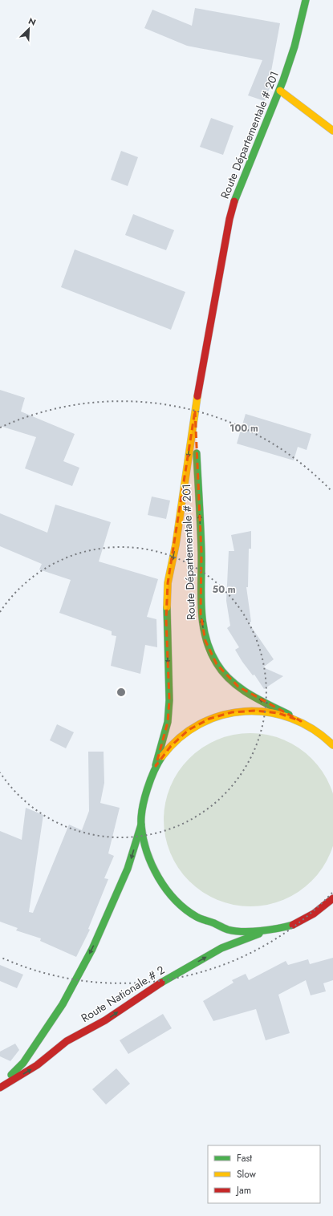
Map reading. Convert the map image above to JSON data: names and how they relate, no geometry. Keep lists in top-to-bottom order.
{
  "streets": {
    "main road": ["Route Départementale # 201", "Route Nationale # 2"]
  },
  "crossings": [
    ["Route Départementale # 201", "Route Nationale # 2"]
  ],
  "legend": ["Fast", "Slow", "Jam"],
  "north": "top right",
  "rings": ["100 m", "50 m"]
}
